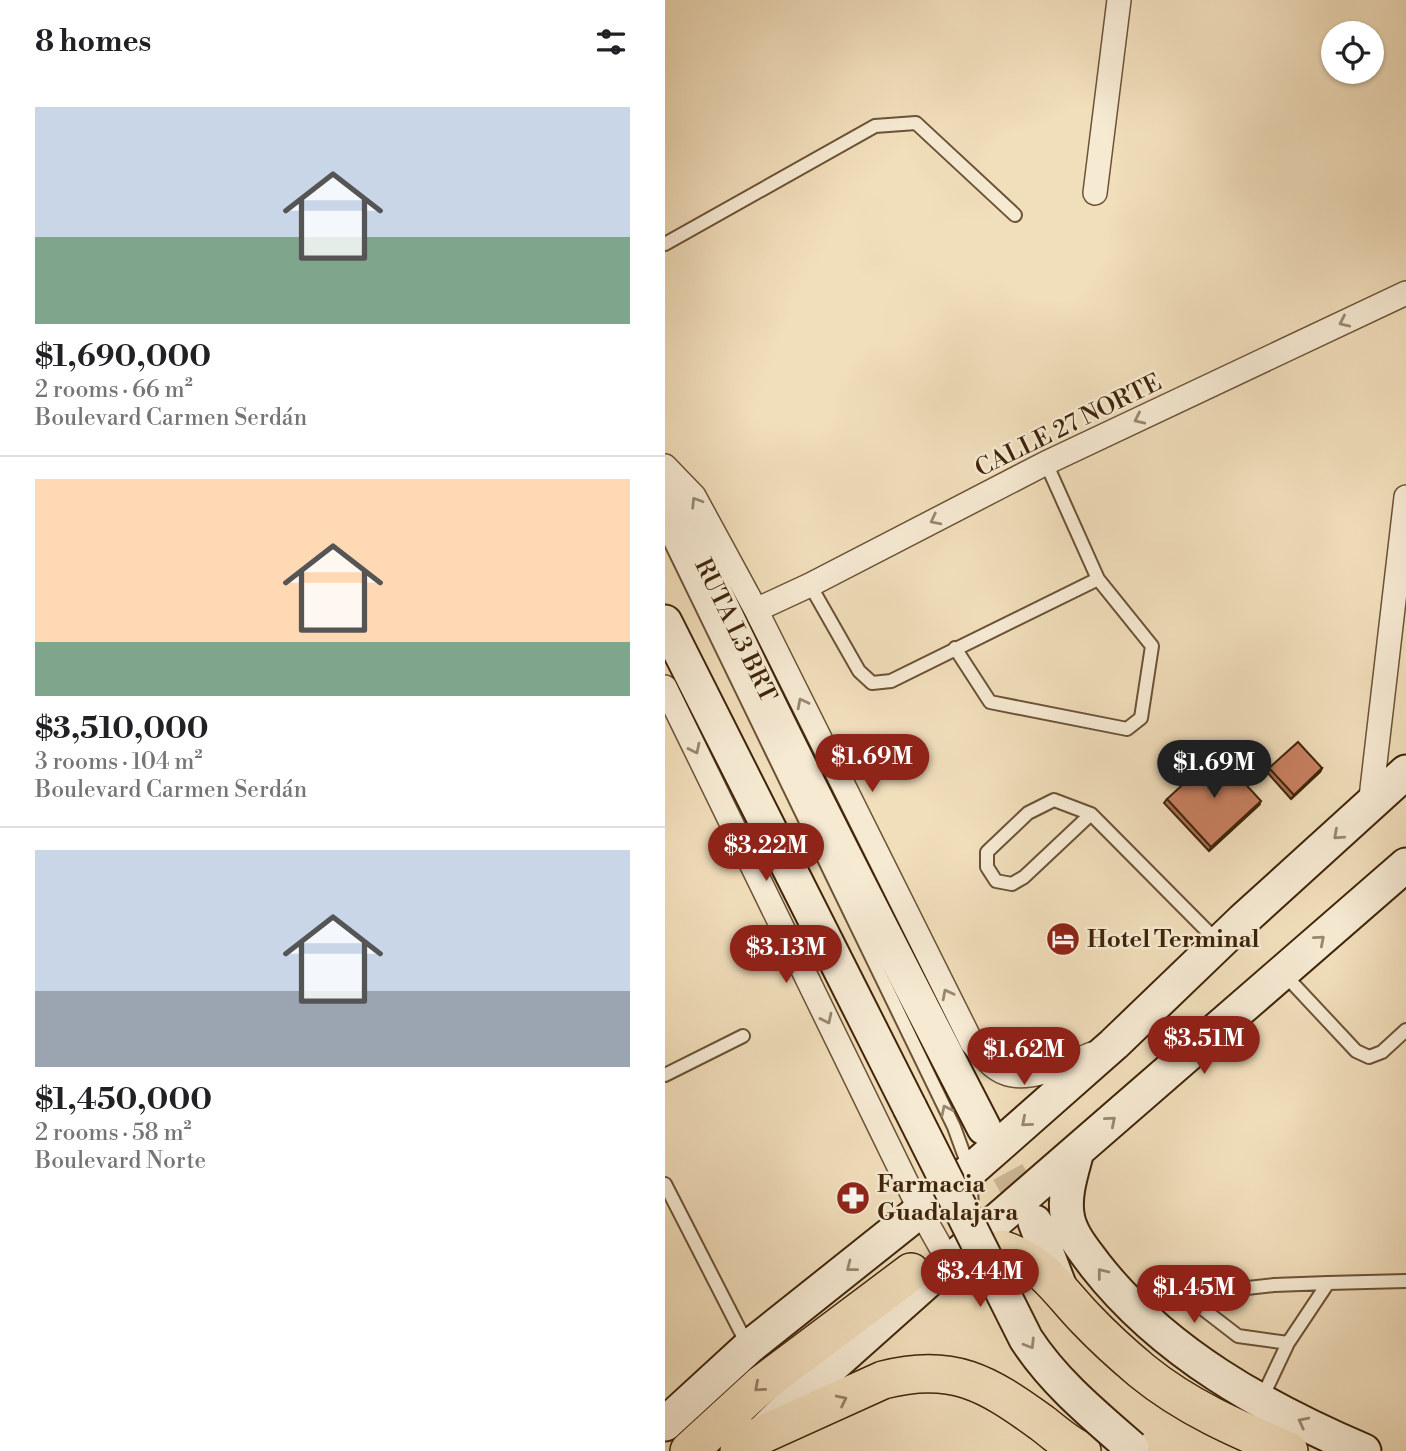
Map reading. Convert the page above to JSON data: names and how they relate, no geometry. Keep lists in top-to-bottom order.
{
  "streets": {
    "street": ["CALLE 27 NORTE"],
    "lane": ["RUTA L3 BRT"]
  },
  "one_way": ["CALLE 27 NORTE", "RUTA L3 BRT"],
  "places": {
    "hotel": ["Hotel Terminal"],
    "pharmacy": ["Farmacia Guadalajara"]
  },
  "page": {
    "heading": "8 homes",
    "list": [
      {
        "name": "$1,690,000",
        "note": "2 rooms · 66 m² · Boulevard Carmen Serdán"
      },
      {
        "name": "$3,510,000",
        "note": "3 rooms · 104 m² · Boulevard Carmen Serdán"
      },
      {
        "name": "$1,450,000",
        "note": "2 rooms · 58 m² · Boulevard Norte"
      }
    ],
    "price": [
      "$1.69M",
      "$1.69M",
      "$3.22M",
      "$3.13M",
      "$3.51M",
      "$1.62M",
      "$3.44M",
      "$1.45M"
    ]
  }
}
